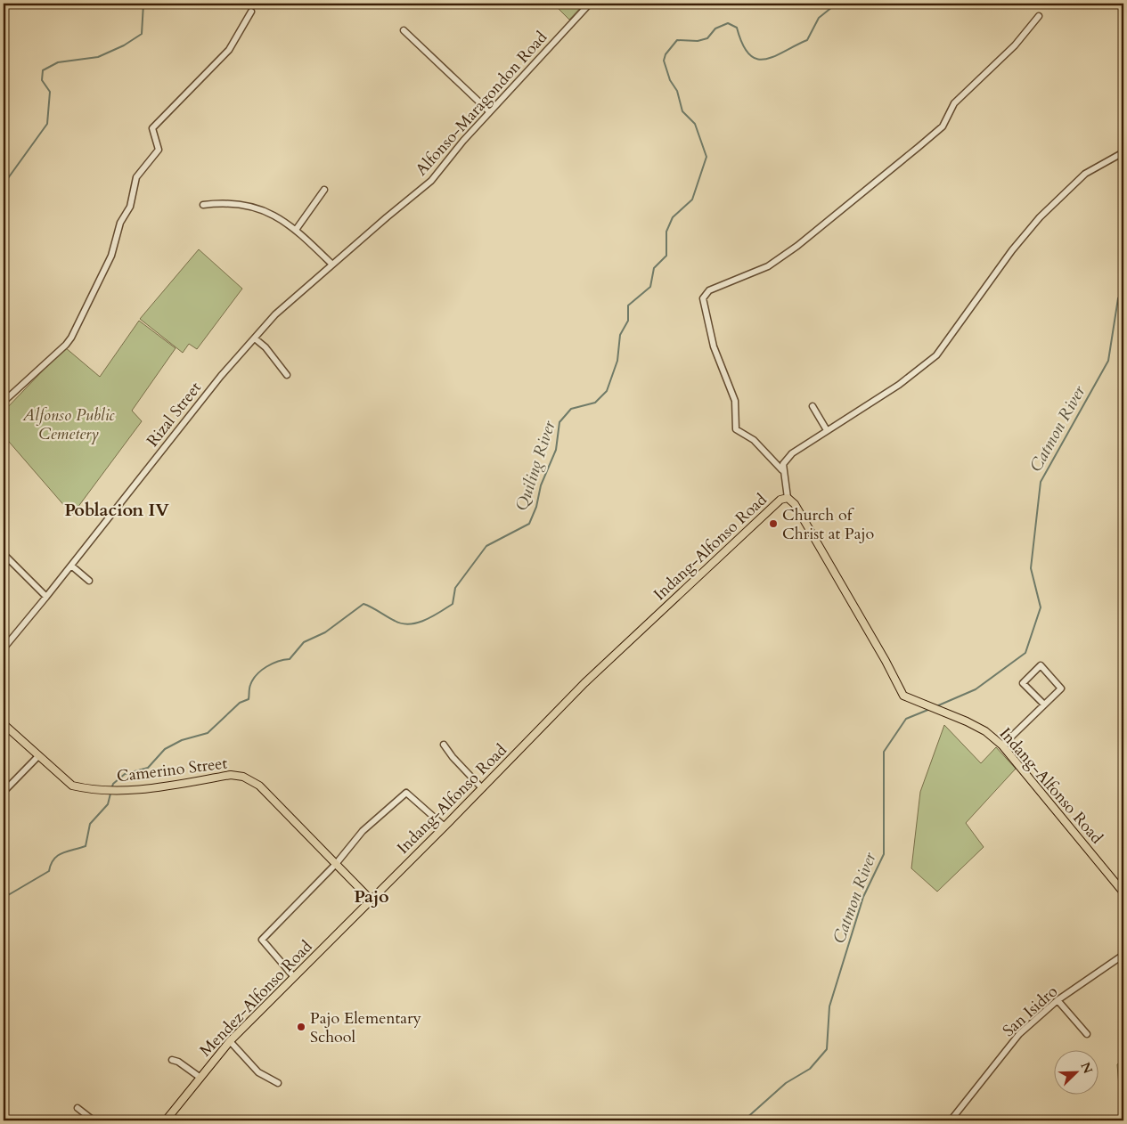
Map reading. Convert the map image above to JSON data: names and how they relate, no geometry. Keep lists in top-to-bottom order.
{
  "streets": {
    "main road": ["Indang-Alfonso Road", "Camerino Street", "Mendez-Alfonso Road"],
    "street": ["Alfonso-Maragondon Road", "Rizal Street", "San Isidro"]
  },
  "crossings": [
    ["Alfonso-Maragondon Road", "Rizal Street"],
    ["Indang-Alfonso Road", "Camerino Street"],
    ["Indang-Alfonso Road", "Mendez-Alfonso Road"],
    ["Camerino Street", "Mendez-Alfonso Road"]
  ],
  "districts": ["Poblacion IV", "Pajo"],
  "water": ["Catmon River", "Quiling River"],
  "parks": ["Alfonso Public Cemetery"],
  "places": ["Church of Christ at Pajo", "Pajo Elementary School"],
  "north": "top right"
}
